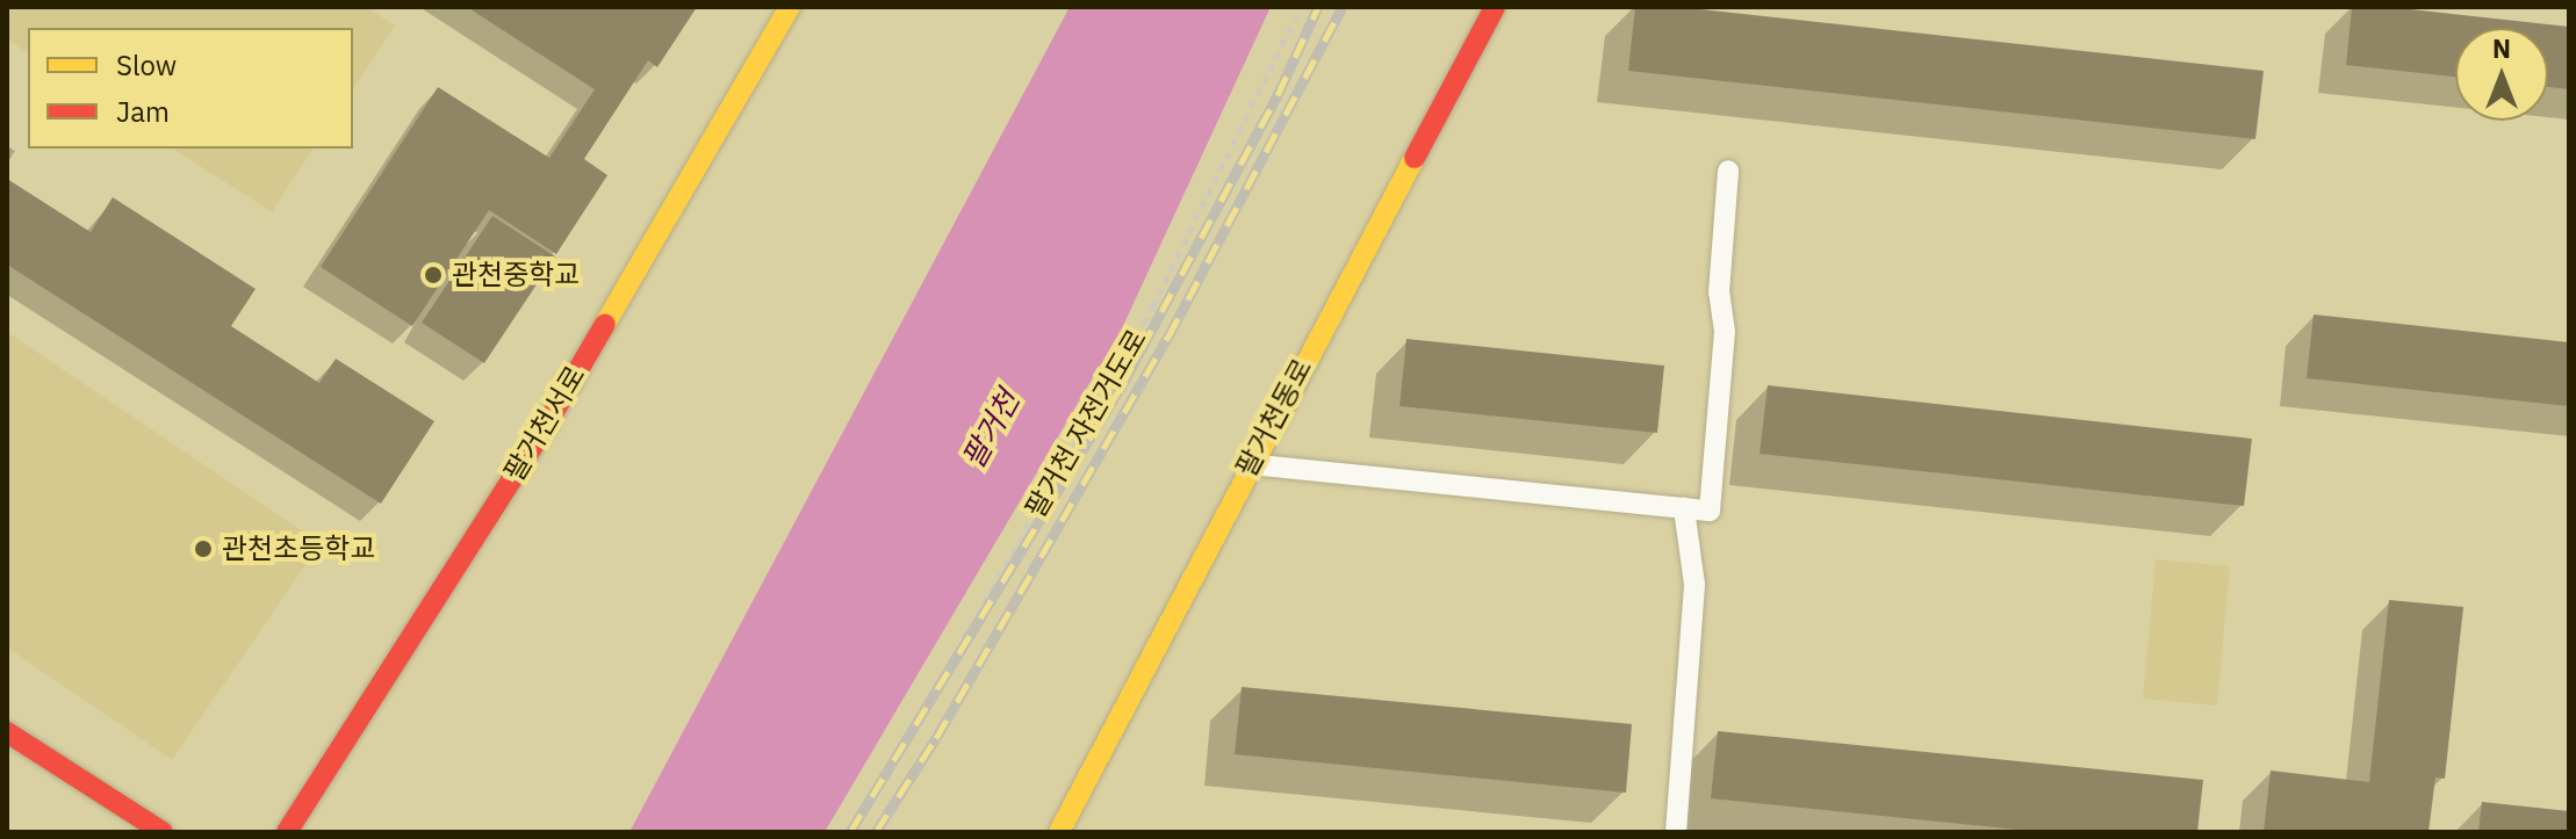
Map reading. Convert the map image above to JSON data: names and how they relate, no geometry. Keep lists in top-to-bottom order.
{
  "streets": {
    "main road": ["팔거천동로", "팔거천서로"],
    "path": ["팔거천 자전거도로"]
  },
  "water": ["팔거천"],
  "places": ["관천중학교", "관천초등학교"],
  "legend": ["Slow", "Jam"],
  "north": "top"
}
